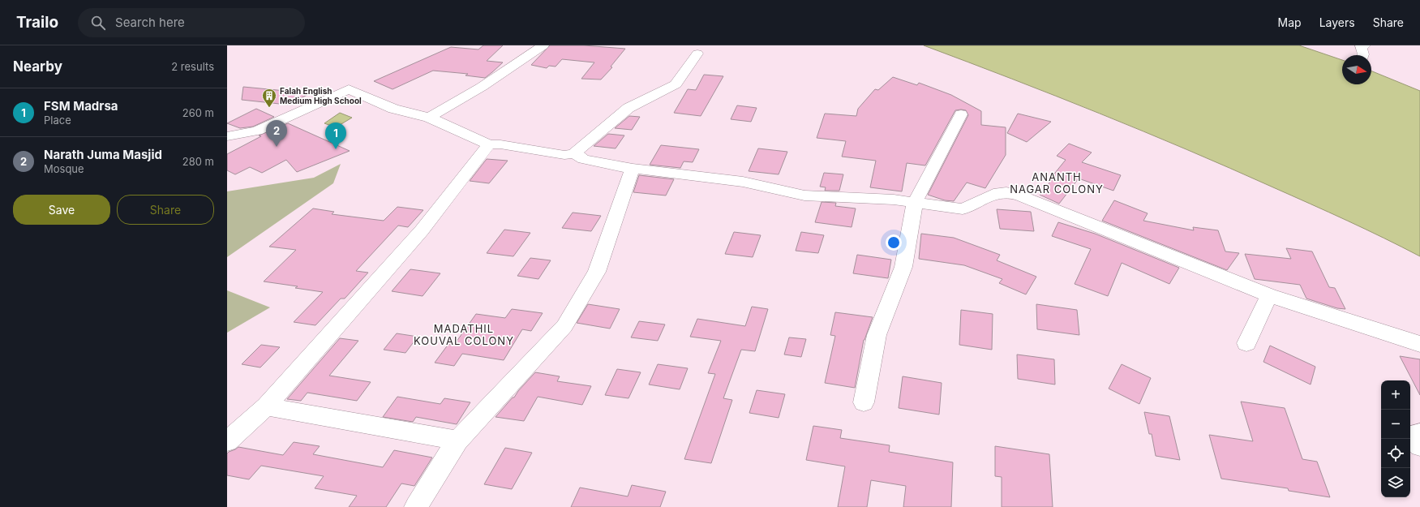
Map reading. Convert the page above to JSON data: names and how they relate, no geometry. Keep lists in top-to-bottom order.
{
  "districts": ["ANANTH NAGAR COLONY", "MADATHIL KOUVAL COLONY"],
  "places": {
    "building": ["Falah English Medium High School"]
  },
  "north": "right",
  "page": {
    "header": "Trailo",
    "search": "Search here",
    "nav": ["Map", "Layers", "Share"],
    "heading": ["Nearby", "2 results"],
    "list": [
      {
        "mark": "1",
        "name": "FSM Madrsa",
        "note": "Place",
        "value": "260 m"
      },
      {
        "mark": "2",
        "name": "Narath Juma Masjid",
        "note": "Mosque",
        "value": "280 m"
      }
    ],
    "pins": ["2", "1"],
    "buttons": ["Save", "Share"],
    "map_buttons": ["+", "−"]
  }
}
